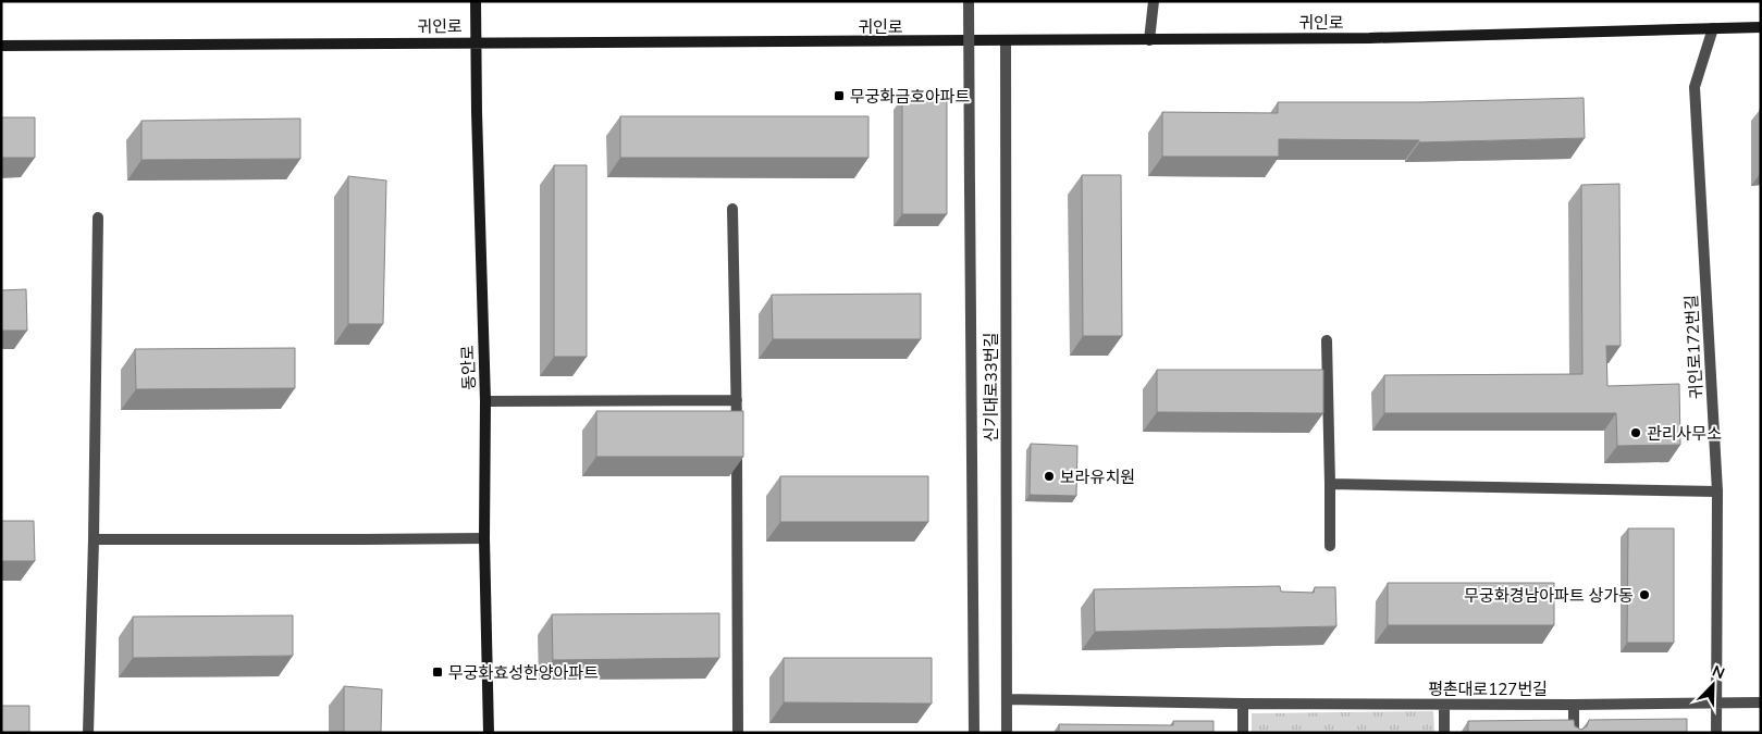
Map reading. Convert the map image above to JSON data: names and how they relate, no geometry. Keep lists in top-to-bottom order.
{
  "streets": {
    "street": [
      "귀인로",
      "귀인로172번길",
      "동안로",
      "신기대로33번길",
      "평촌대로127번길"
    ]
  },
  "crossings": [
    ["귀인로", "귀인로172번길"],
    ["귀인로", "동안로"],
    ["귀인로", "신기대로33번길"],
    ["귀인로172번길", "평촌대로127번길"],
    ["신기대로33번길", "평촌대로127번길"]
  ],
  "places": {
    "transit": ["무궁화금호아파트", "무궁화효성한양아파트"],
    "other": ["관리사무소", "보라유치원", "무궁화경남아파트 상가동"]
  },
  "north": "top right"
}
